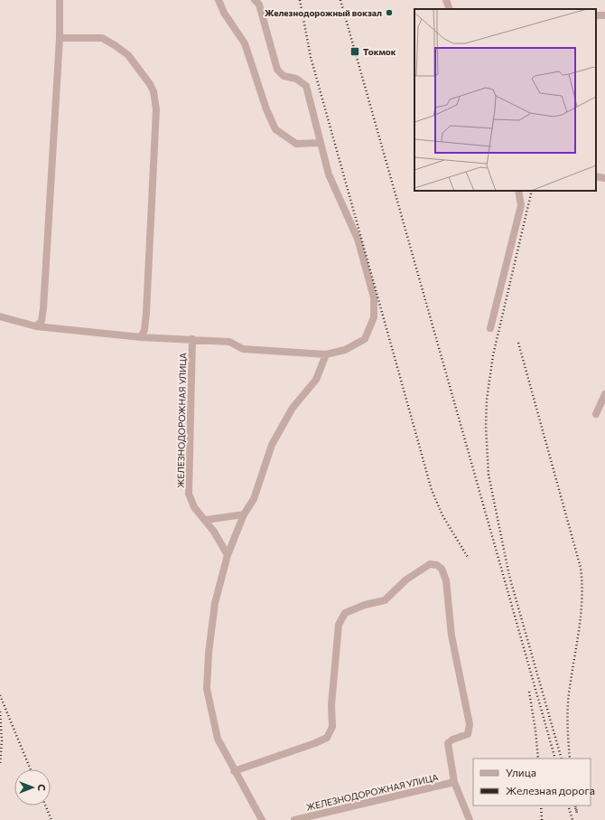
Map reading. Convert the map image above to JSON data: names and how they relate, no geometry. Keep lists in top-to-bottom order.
{
  "streets": {
    "street": ["ЖЕЛЕЗНОДОРОЖНАЯ УЛИЦА"]
  },
  "places": {
    "other": ["Железнодорожный вокзал"],
    "transit": ["Токмок"]
  },
  "legend": ["Улица", "Железная дорога"],
  "north": "right"
}
